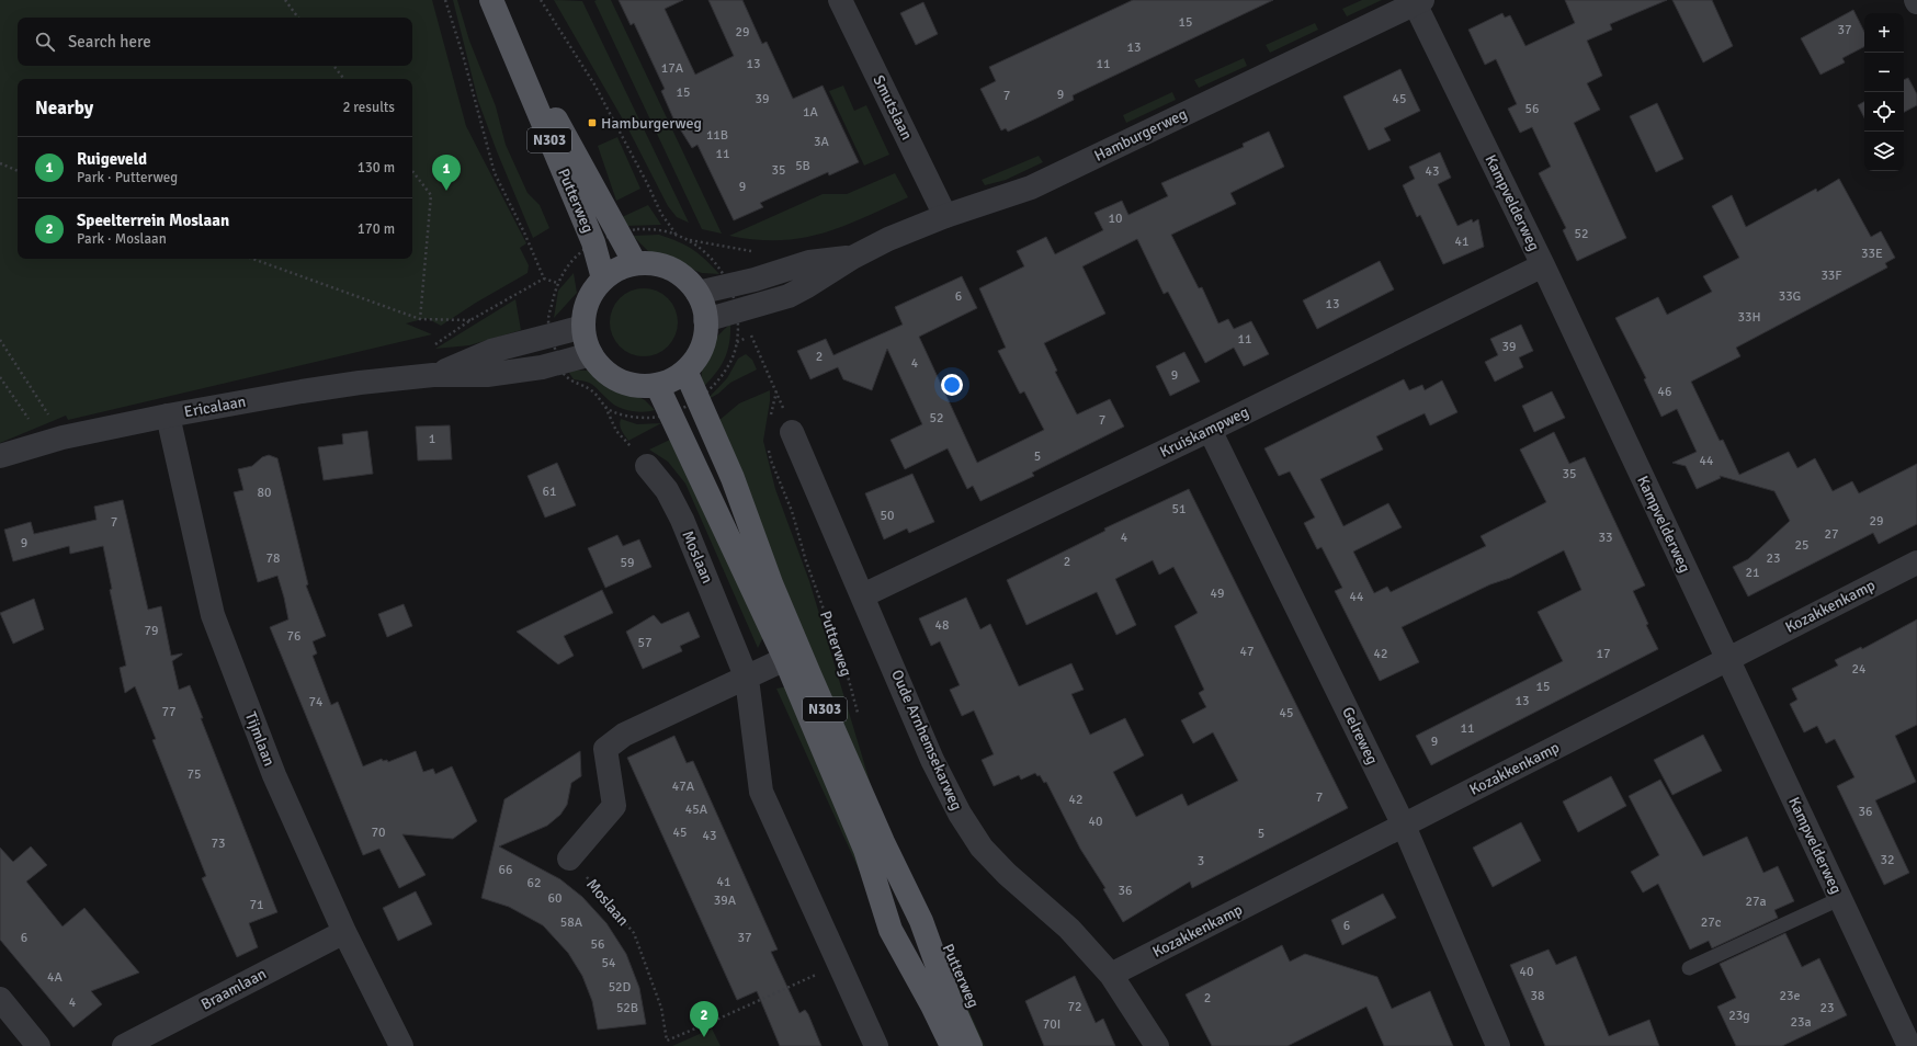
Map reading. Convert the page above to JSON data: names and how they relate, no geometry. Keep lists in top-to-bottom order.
{
  "streets": {
    "main road": ["N303", "Putterweg"],
    "street": [
      "Smutslaan",
      "Hamburgerweg",
      "Kampvelderweg",
      "Ericalaan",
      "Kruiskampweg",
      "Moslaan",
      "Kozakkenkamp",
      "Gelreweg",
      "Tijmlaan",
      "Oude Arnhemsekarweg",
      "Braamlaan"
    ]
  },
  "crossings": [
    ["Smutslaan", "Hamburgerweg"],
    ["Hamburgerweg", "N303"],
    ["Hamburgerweg", "Putterweg"],
    ["Hamburgerweg", "Kampvelderweg"],
    ["Hamburgerweg", "Ericalaan"],
    ["N303", "Putterweg"],
    ["N303", "Ericalaan"],
    ["Putterweg", "Ericalaan"],
    ["Kampvelderweg", "Kruiskampweg"],
    ["Kampvelderweg", "Kozakkenkamp"],
    ["Ericalaan", "Tijmlaan"],
    ["Kruiskampweg", "Gelreweg"],
    ["Kruiskampweg", "Oude Arnhemsekarweg"],
    ["Kozakkenkamp", "Gelreweg"],
    ["Kozakkenkamp", "Oude Arnhemsekarweg"],
    ["Tijmlaan", "Braamlaan"]
  ],
  "places": {
    "transit": ["Hamburgerweg"]
  },
  "house_numbers": [
    "15",
    "37",
    "29",
    "13",
    "13",
    "11",
    "17A",
    "15",
    "9",
    "7",
    "39",
    "45",
    "56",
    "1A",
    "11B",
    "3A",
    "11",
    "5B",
    "35",
    "43",
    "9",
    "10",
    "52",
    "41",
    "33E",
    "33F",
    "6",
    "33G",
    "13",
    "33H",
    "11",
    "39",
    "2",
    "4",
    "9",
    "46",
    "52",
    "7",
    "1",
    "5",
    "44",
    "35",
    "61",
    "80",
    "51",
    "50",
    "29",
    "7",
    "27",
    "4",
    "33",
    "9",
    "25",
    "78",
    "23",
    "2",
    "59",
    "21",
    "49",
    "44",
    "48",
    "79",
    "76",
    "57",
    "47",
    "42",
    "17",
    "24",
    "15",
    "13",
    "74",
    "77",
    "45",
    "11",
    "9",
    "75",
    "47A",
    "7",
    "42",
    "45A",
    "36",
    "40",
    "70",
    "45",
    "5",
    "43",
    "73",
    "32",
    "3",
    "66",
    "41",
    "62",
    "36",
    "60",
    "39A",
    "27a",
    "71",
    "58A",
    "27c",
    "6",
    "6",
    "37",
    "56",
    "54",
    "40",
    "4A",
    "52D",
    "38",
    "23e",
    "2",
    "4",
    "72",
    "52B",
    "23",
    "23g",
    "23a",
    "70I"
  ],
  "page": {
    "map_buttons": ["+", "−"],
    "search": "Search here",
    "heading": ["Nearby", "2 results"],
    "list": [
      {
        "mark": "1",
        "name": "Ruigeveld",
        "note": "Park · Putterweg",
        "value": "130 m"
      },
      {
        "mark": "2",
        "name": "Speelterrein Moslaan",
        "note": "Park · Moslaan",
        "value": "170 m"
      }
    ],
    "pins": ["1", "2"]
  }
}
